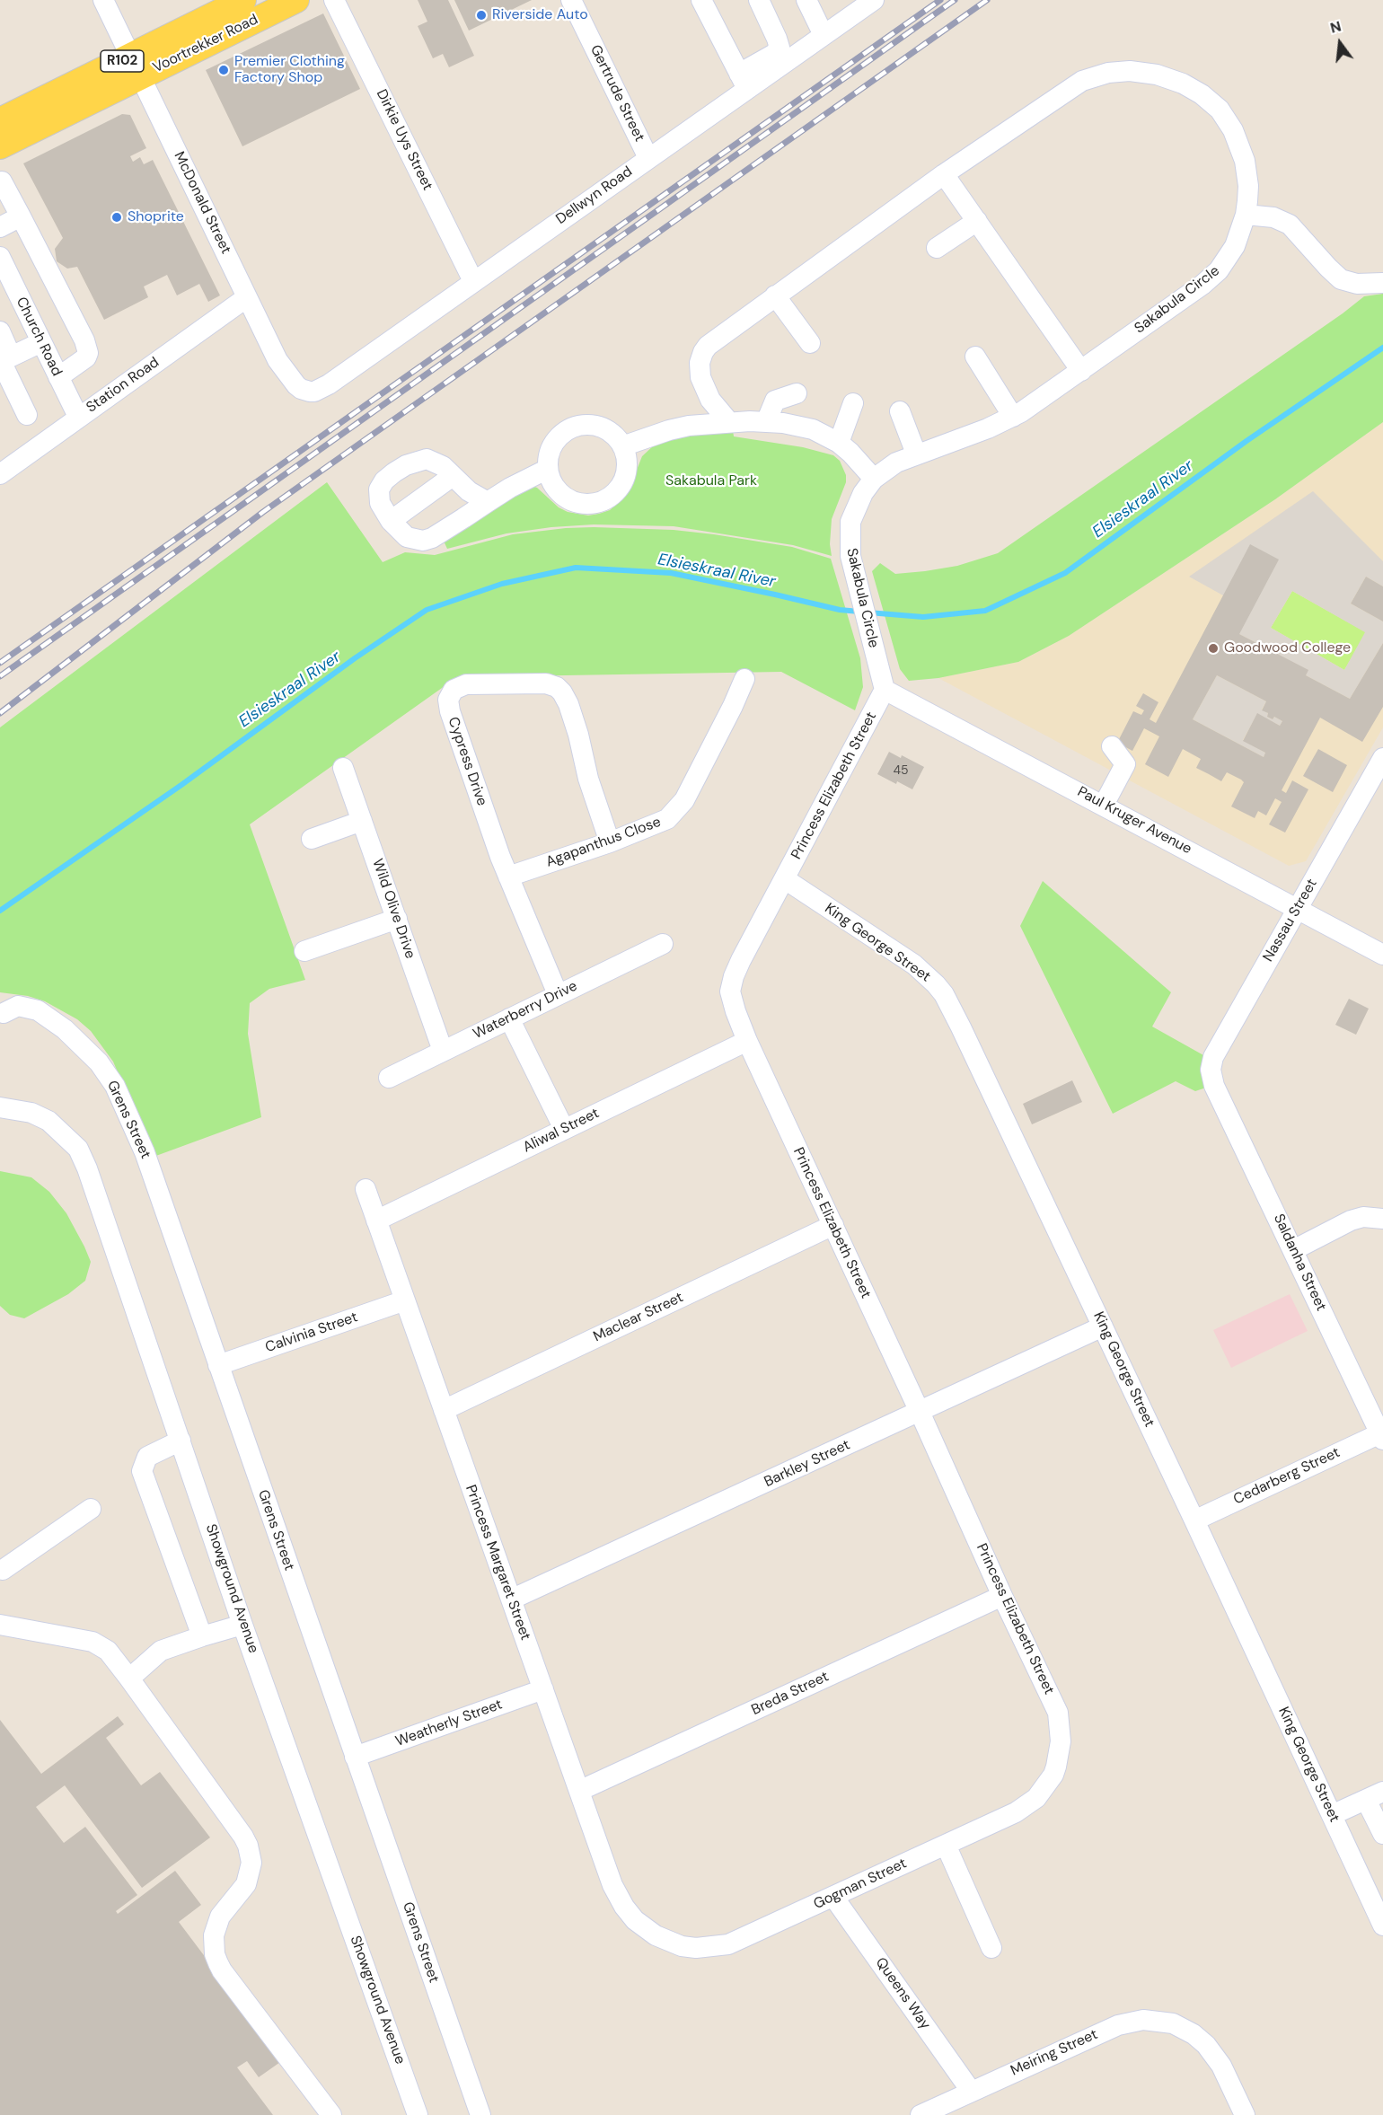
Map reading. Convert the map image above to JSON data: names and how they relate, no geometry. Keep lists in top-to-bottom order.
{
  "streets": {
    "main road": ["Voortrekker Road", "R102"],
    "street": [
      "Gertrude Street",
      "Dirkie Uys Street",
      "Dellwyn Road",
      "McDonald Street",
      "Sakabula Circle",
      "Church Road",
      "Station Road",
      "Cypress Drive",
      "Princess Elizabeth Street",
      "Paul Kruger Avenue",
      "Agapanthus Close",
      "Wild Olive Drive",
      "Nassau Street",
      "King George Street",
      "Waterberry Drive",
      "Grens Street",
      "Aliwal Street",
      "Saldanha Street",
      "Maclear Street",
      "Calvinia Street",
      "Barkley Street",
      "Cedarberg Street",
      "Princess Margaret Street",
      "Showground Avenue",
      "Breda Street",
      "Weatherly Street",
      "Gogman Street",
      "Queens Way",
      "Meiring Street"
    ]
  },
  "crossings": [
    ["Voortrekker Road", "McDonald Street"],
    ["Gertrude Street", "Dellwyn Road"],
    ["Dirkie Uys Street", "Dellwyn Road"],
    ["Dellwyn Road", "McDonald Street"],
    ["McDonald Street", "Station Road"],
    ["Sakabula Circle", "Princess Elizabeth Street"],
    ["Sakabula Circle", "Paul Kruger Avenue"],
    ["Church Road", "Station Road"],
    ["Cypress Drive", "Agapanthus Close"],
    ["Cypress Drive", "Waterberry Drive"],
    ["Princess Elizabeth Street", "Paul Kruger Avenue"],
    ["Princess Elizabeth Street", "King George Street"],
    ["Princess Elizabeth Street", "Aliwal Street"],
    ["Princess Elizabeth Street", "Maclear Street"],
    ["Princess Elizabeth Street", "Barkley Street"],
    ["Princess Elizabeth Street", "Breda Street"],
    ["Princess Elizabeth Street", "Gogman Street"],
    ["Paul Kruger Avenue", "Nassau Street"],
    ["Wild Olive Drive", "Waterberry Drive"],
    ["Nassau Street", "Saldanha Street"],
    ["King George Street", "Barkley Street"],
    ["King George Street", "Cedarberg Street"],
    ["Grens Street", "Calvinia Street"],
    ["Grens Street", "Weatherly Street"],
    ["Aliwal Street", "Princess Margaret Street"],
    ["Saldanha Street", "Cedarberg Street"],
    ["Maclear Street", "Princess Margaret Street"],
    ["Calvinia Street", "Princess Margaret Street"],
    ["Barkley Street", "Princess Margaret Street"],
    ["Princess Margaret Street", "Breda Street"],
    ["Princess Margaret Street", "Weatherly Street"],
    ["Princess Margaret Street", "Gogman Street"],
    ["Gogman Street", "Queens Way"],
    ["Queens Way", "Meiring Street"]
  ],
  "water": ["Elsieskraal River"],
  "parks": ["Sakabula Park"],
  "places": [
    "Riverside Auto",
    "Premier Clothing Factory Shop",
    "Shoprite",
    "Goodwood College"
  ],
  "house_numbers": ["45"],
  "north": "top"
}
